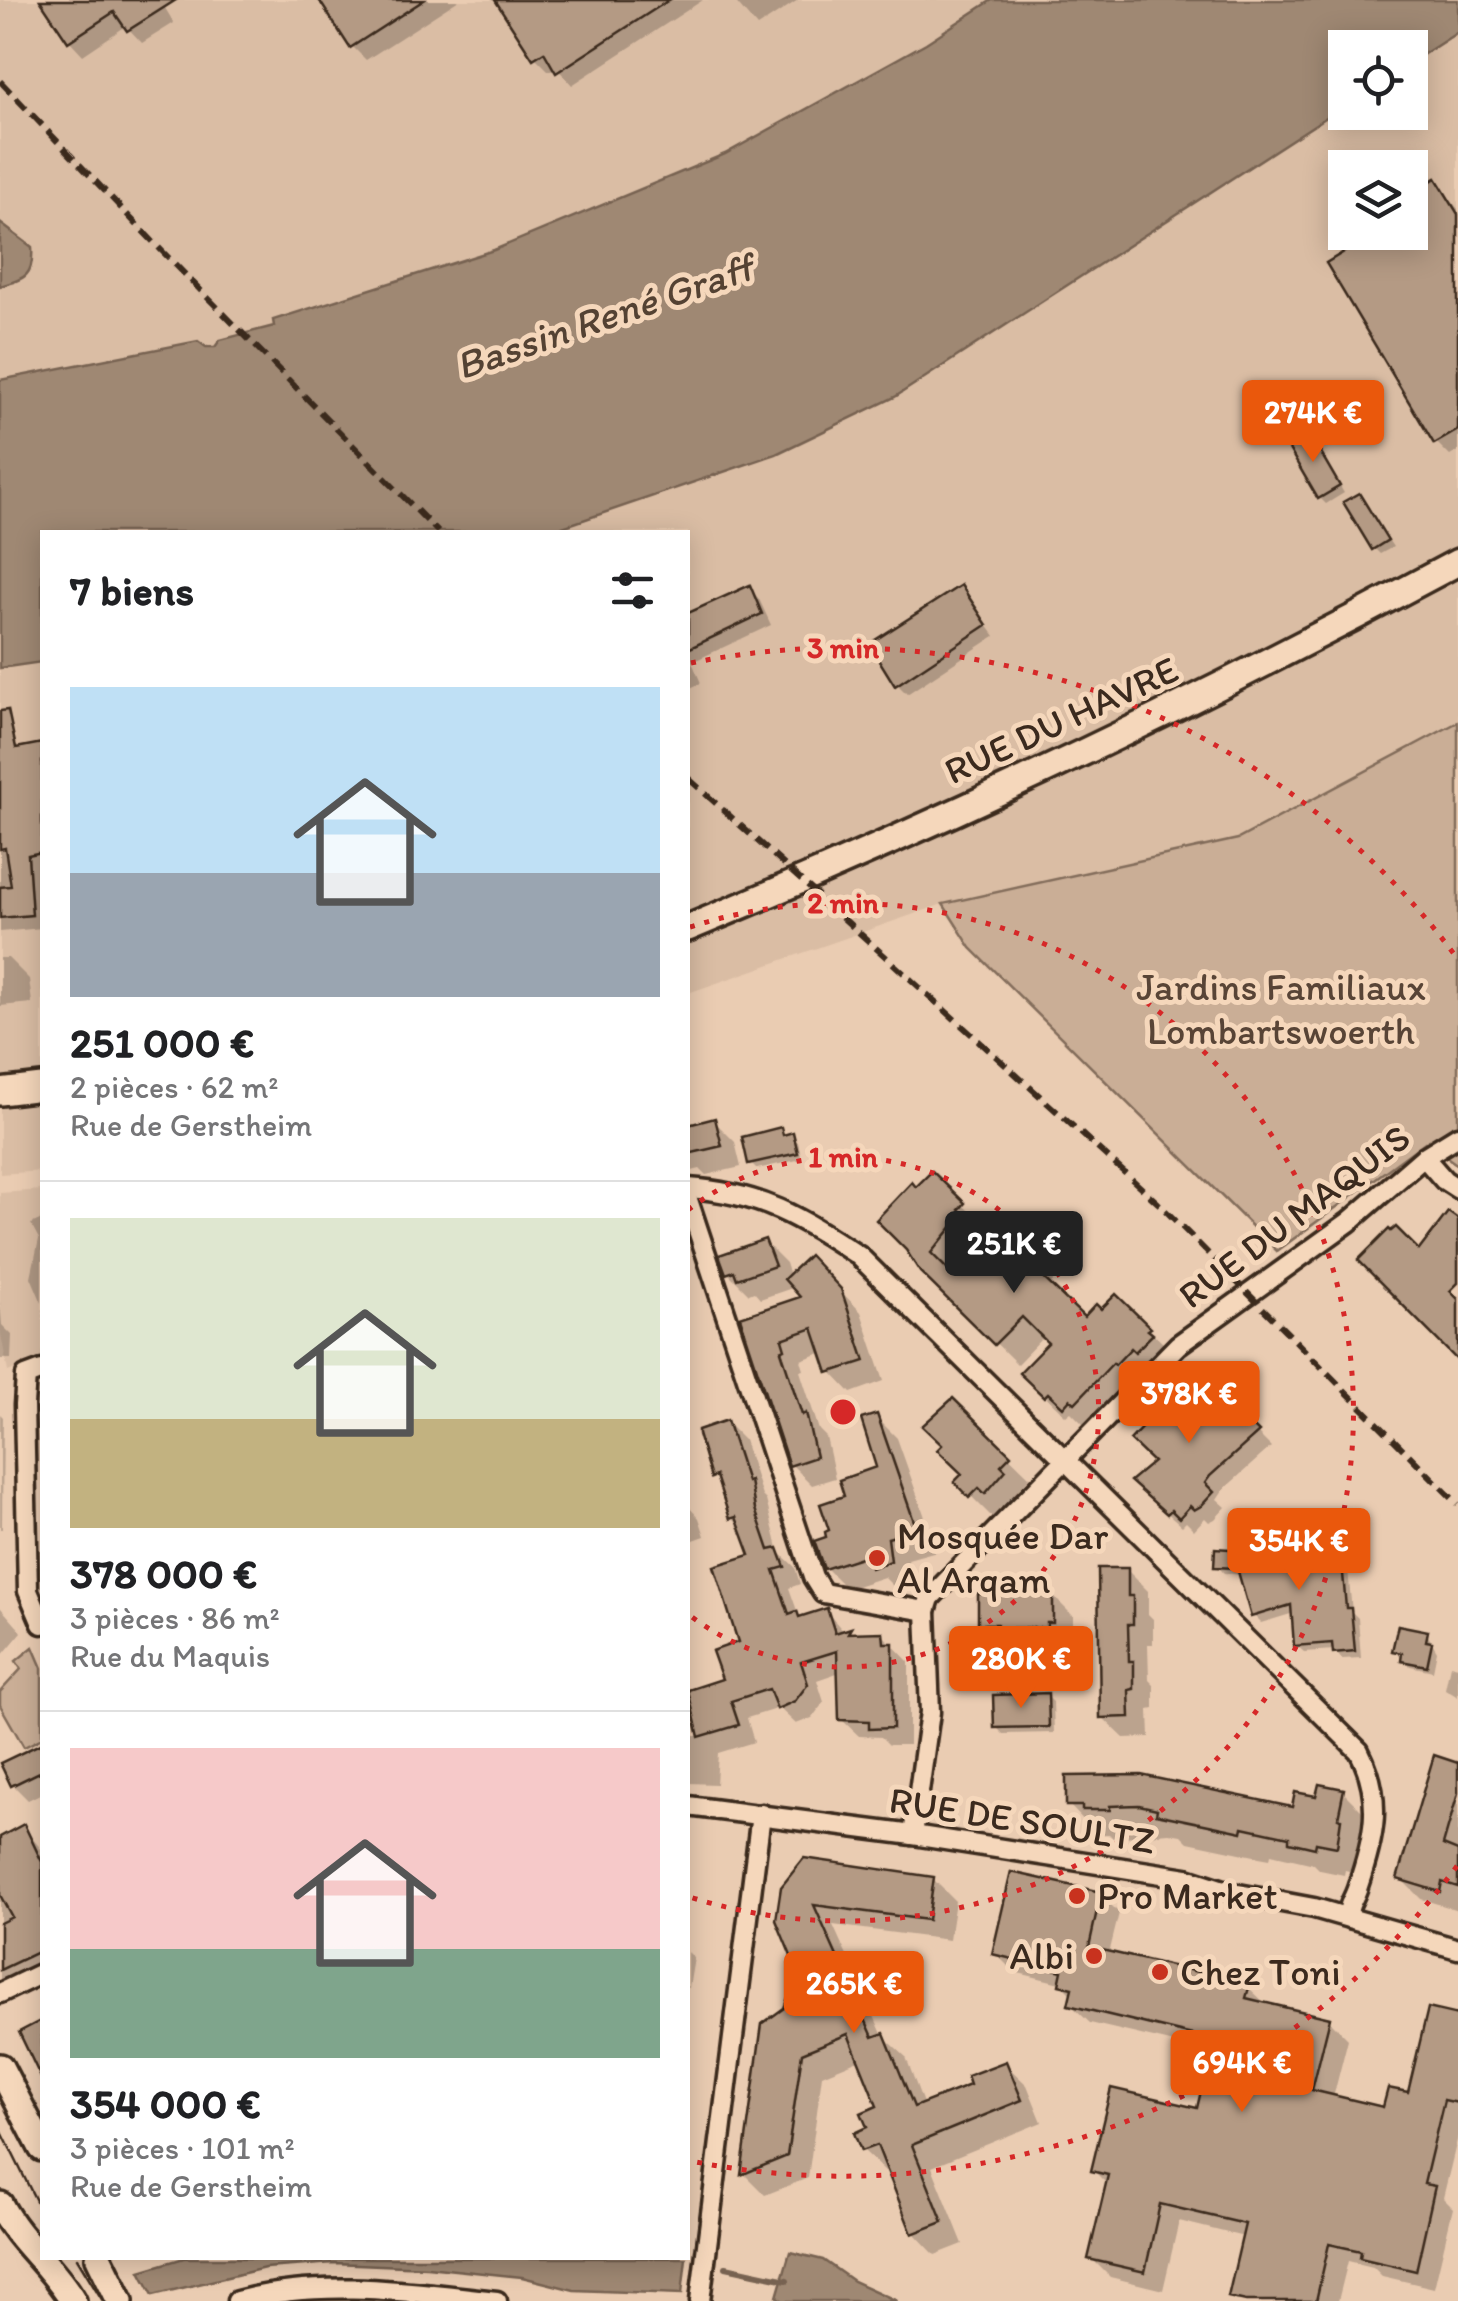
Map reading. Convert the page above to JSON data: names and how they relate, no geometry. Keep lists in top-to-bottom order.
{
  "streets": {
    "main road": ["RUE DU HAVRE"],
    "street": ["RUE DU MAQUIS", "RUE DE SOULTZ"]
  },
  "water": ["Bassin René Graff"],
  "parks": ["Jardins Familiaux Lombartswoerth"],
  "places": [
    "Mosquée Dar Al Arqam",
    "Pro Market",
    "Albi",
    "Chez Toni"
  ],
  "page": {
    "price": [
      "274K €",
      "251K €",
      "378K €",
      "354K €",
      "280K €",
      "265K €",
      "694K €"
    ],
    "heading": "7 biens",
    "list": [
      {
        "name": "251 000 €",
        "note": "2 pièces · 62 m² · Rue de Gerstheim"
      },
      {
        "name": "378 000 €",
        "note": "3 pièces · 86 m² · Rue du Maquis"
      },
      {
        "name": "354 000 €",
        "note": "3 pièces · 101 m² · Rue de Gerstheim"
      }
    ]
  },
  "rings": ["3 min", "2 min", "1 min"]
}
